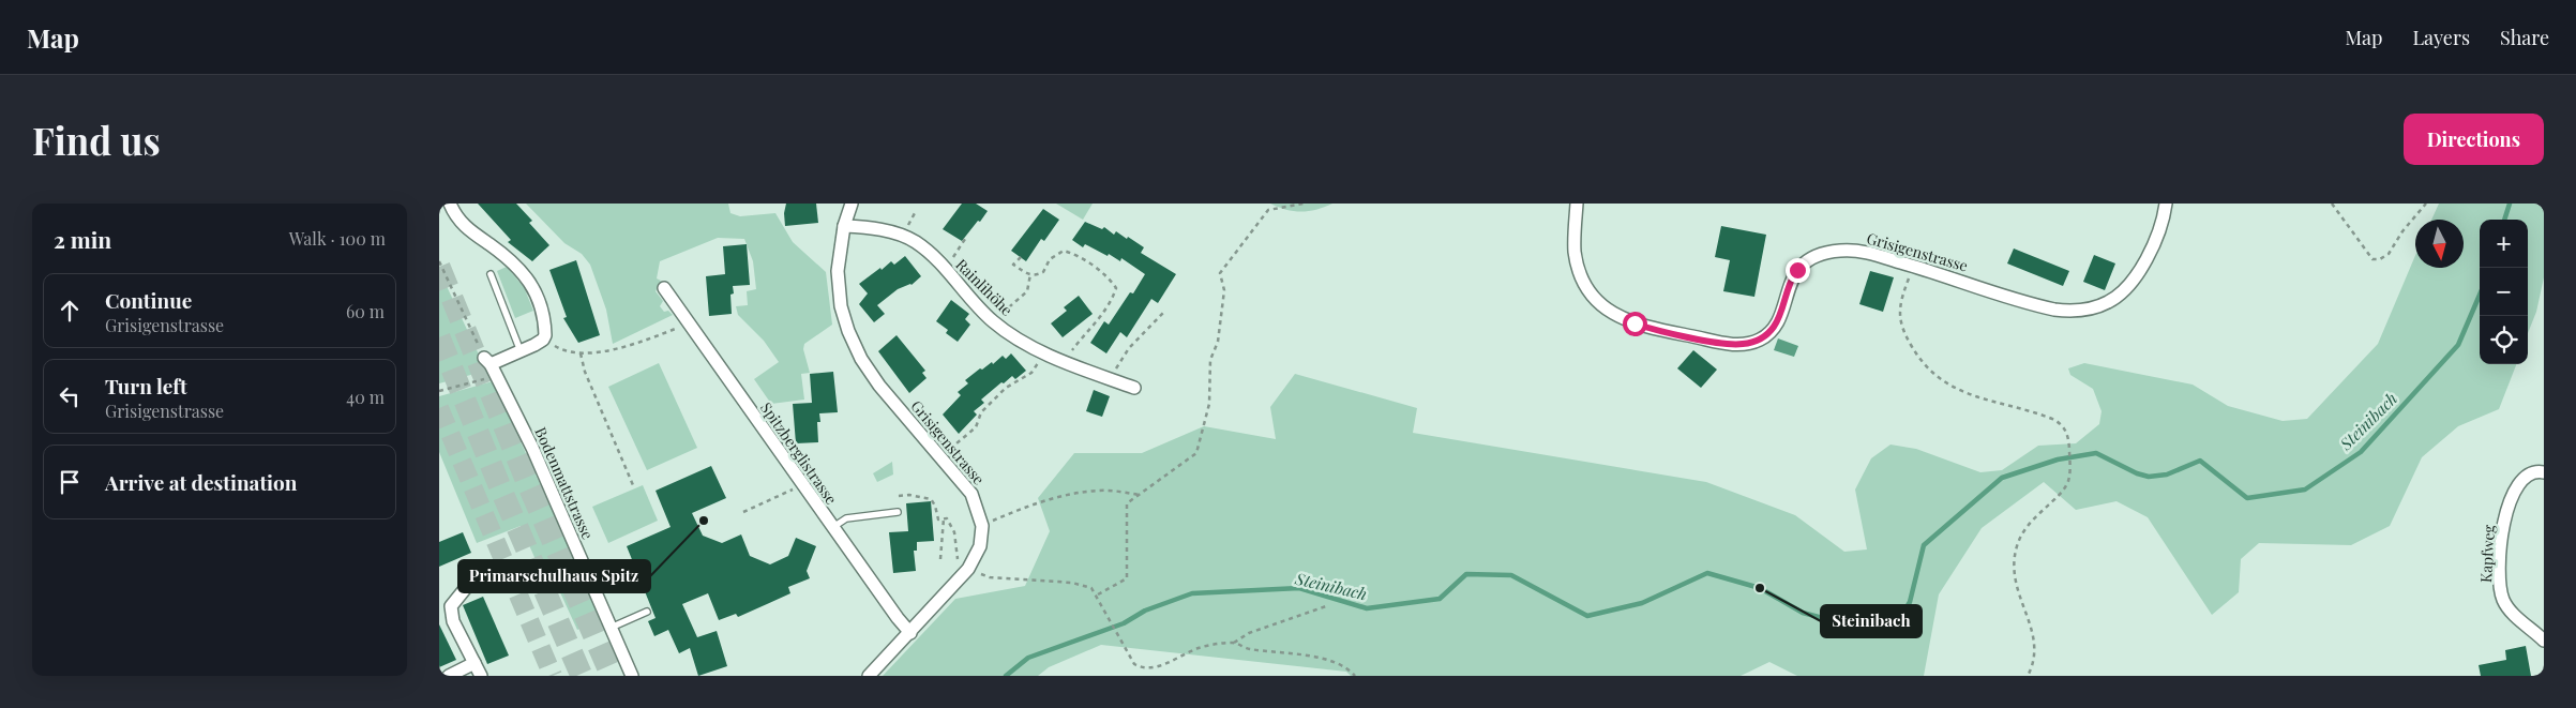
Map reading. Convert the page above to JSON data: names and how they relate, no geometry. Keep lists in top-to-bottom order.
{
  "streets": {
    "street": [
      "Grisigenstrasse",
      "Rainlihöhe",
      "Spitzberglistrasse",
      "Bodenmattstrasse",
      "Kapfweg"
    ]
  },
  "crossings": [
    ["Grisigenstrasse", "Rainlihöhe"],
    ["Grisigenstrasse", "Spitzberglistrasse"]
  ],
  "water": ["Steinibach"],
  "places": ["Primarschulhaus Spitz", "Steinibach"],
  "north": "bottom",
  "page": {
    "header": "Map",
    "nav": ["Map", "Layers", "Share"],
    "buttons": "Directions",
    "title": "Find us",
    "heading": ["2 min", "Walk · 100 m"],
    "map_buttons": ["+", "−"],
    "list": [
      ["Continue", "Grisigenstrasse", "60 m"],
      ["Turn left", "Grisigenstrasse", "40 m"],
      "Arrive at destination"
    ]
  }
}
